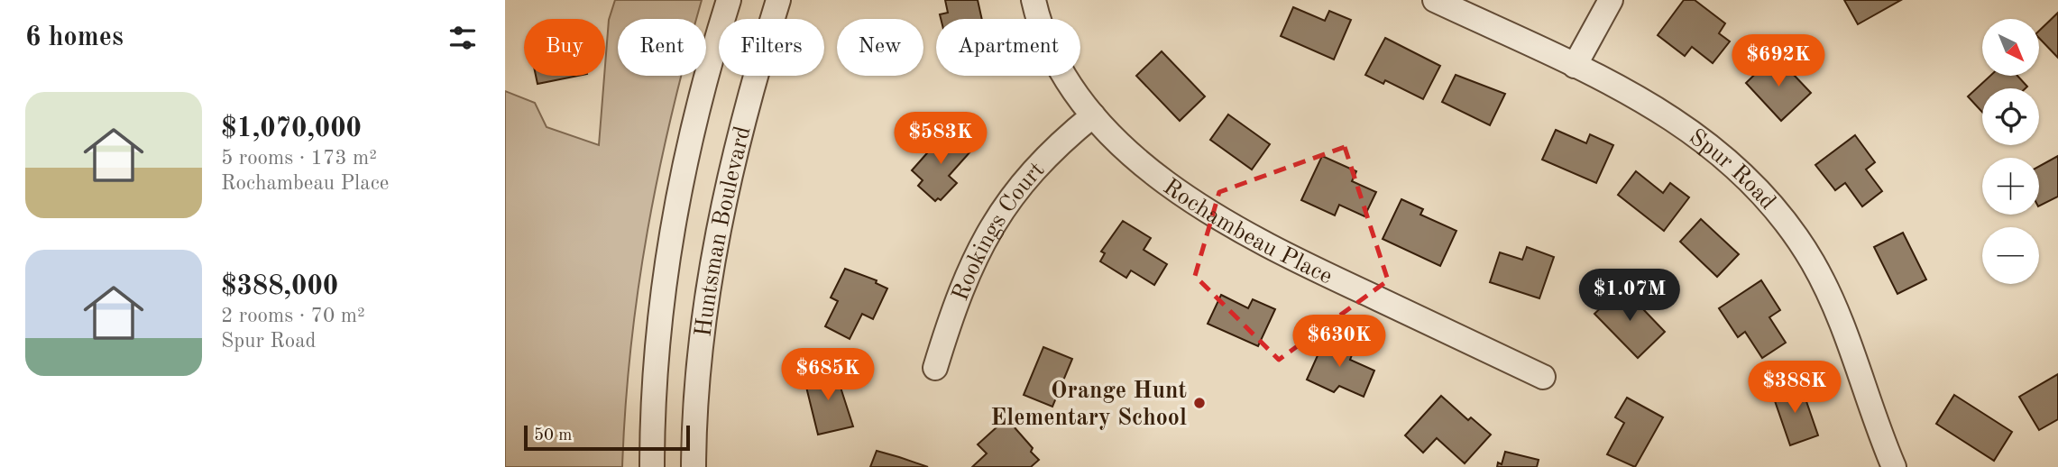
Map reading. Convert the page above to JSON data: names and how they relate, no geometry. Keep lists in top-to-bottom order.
{
  "streets": {
    "street": [
      "Spur Road",
      "Rochambeau Place",
      "Huntsman Boulevard",
      "Rookings Court"
    ]
  },
  "crossings": [
    ["Rochambeau Place", "Rookings Court"]
  ],
  "places": ["Orange Hunt Elementary School"],
  "scale_bar": "50 m",
  "north": "bottom right",
  "page": {
    "heading": "6 homes",
    "map_buttons": ["+", "−"],
    "chip": [
      "Buy",
      "Rent",
      "Filters",
      "New",
      "Apartment"
    ],
    "price": [
      "$692K",
      "$583K",
      "$1.07M",
      "$630K",
      "$685K",
      "$388K"
    ],
    "list": [
      {
        "name": "$1,070,000",
        "note": "5 rooms · 173 m² · Rochambeau Place"
      },
      {
        "name": "$388,000",
        "note": "2 rooms · 70 m² · Spur Road"
      }
    ],
    "scale": "50 m"
  }
}
